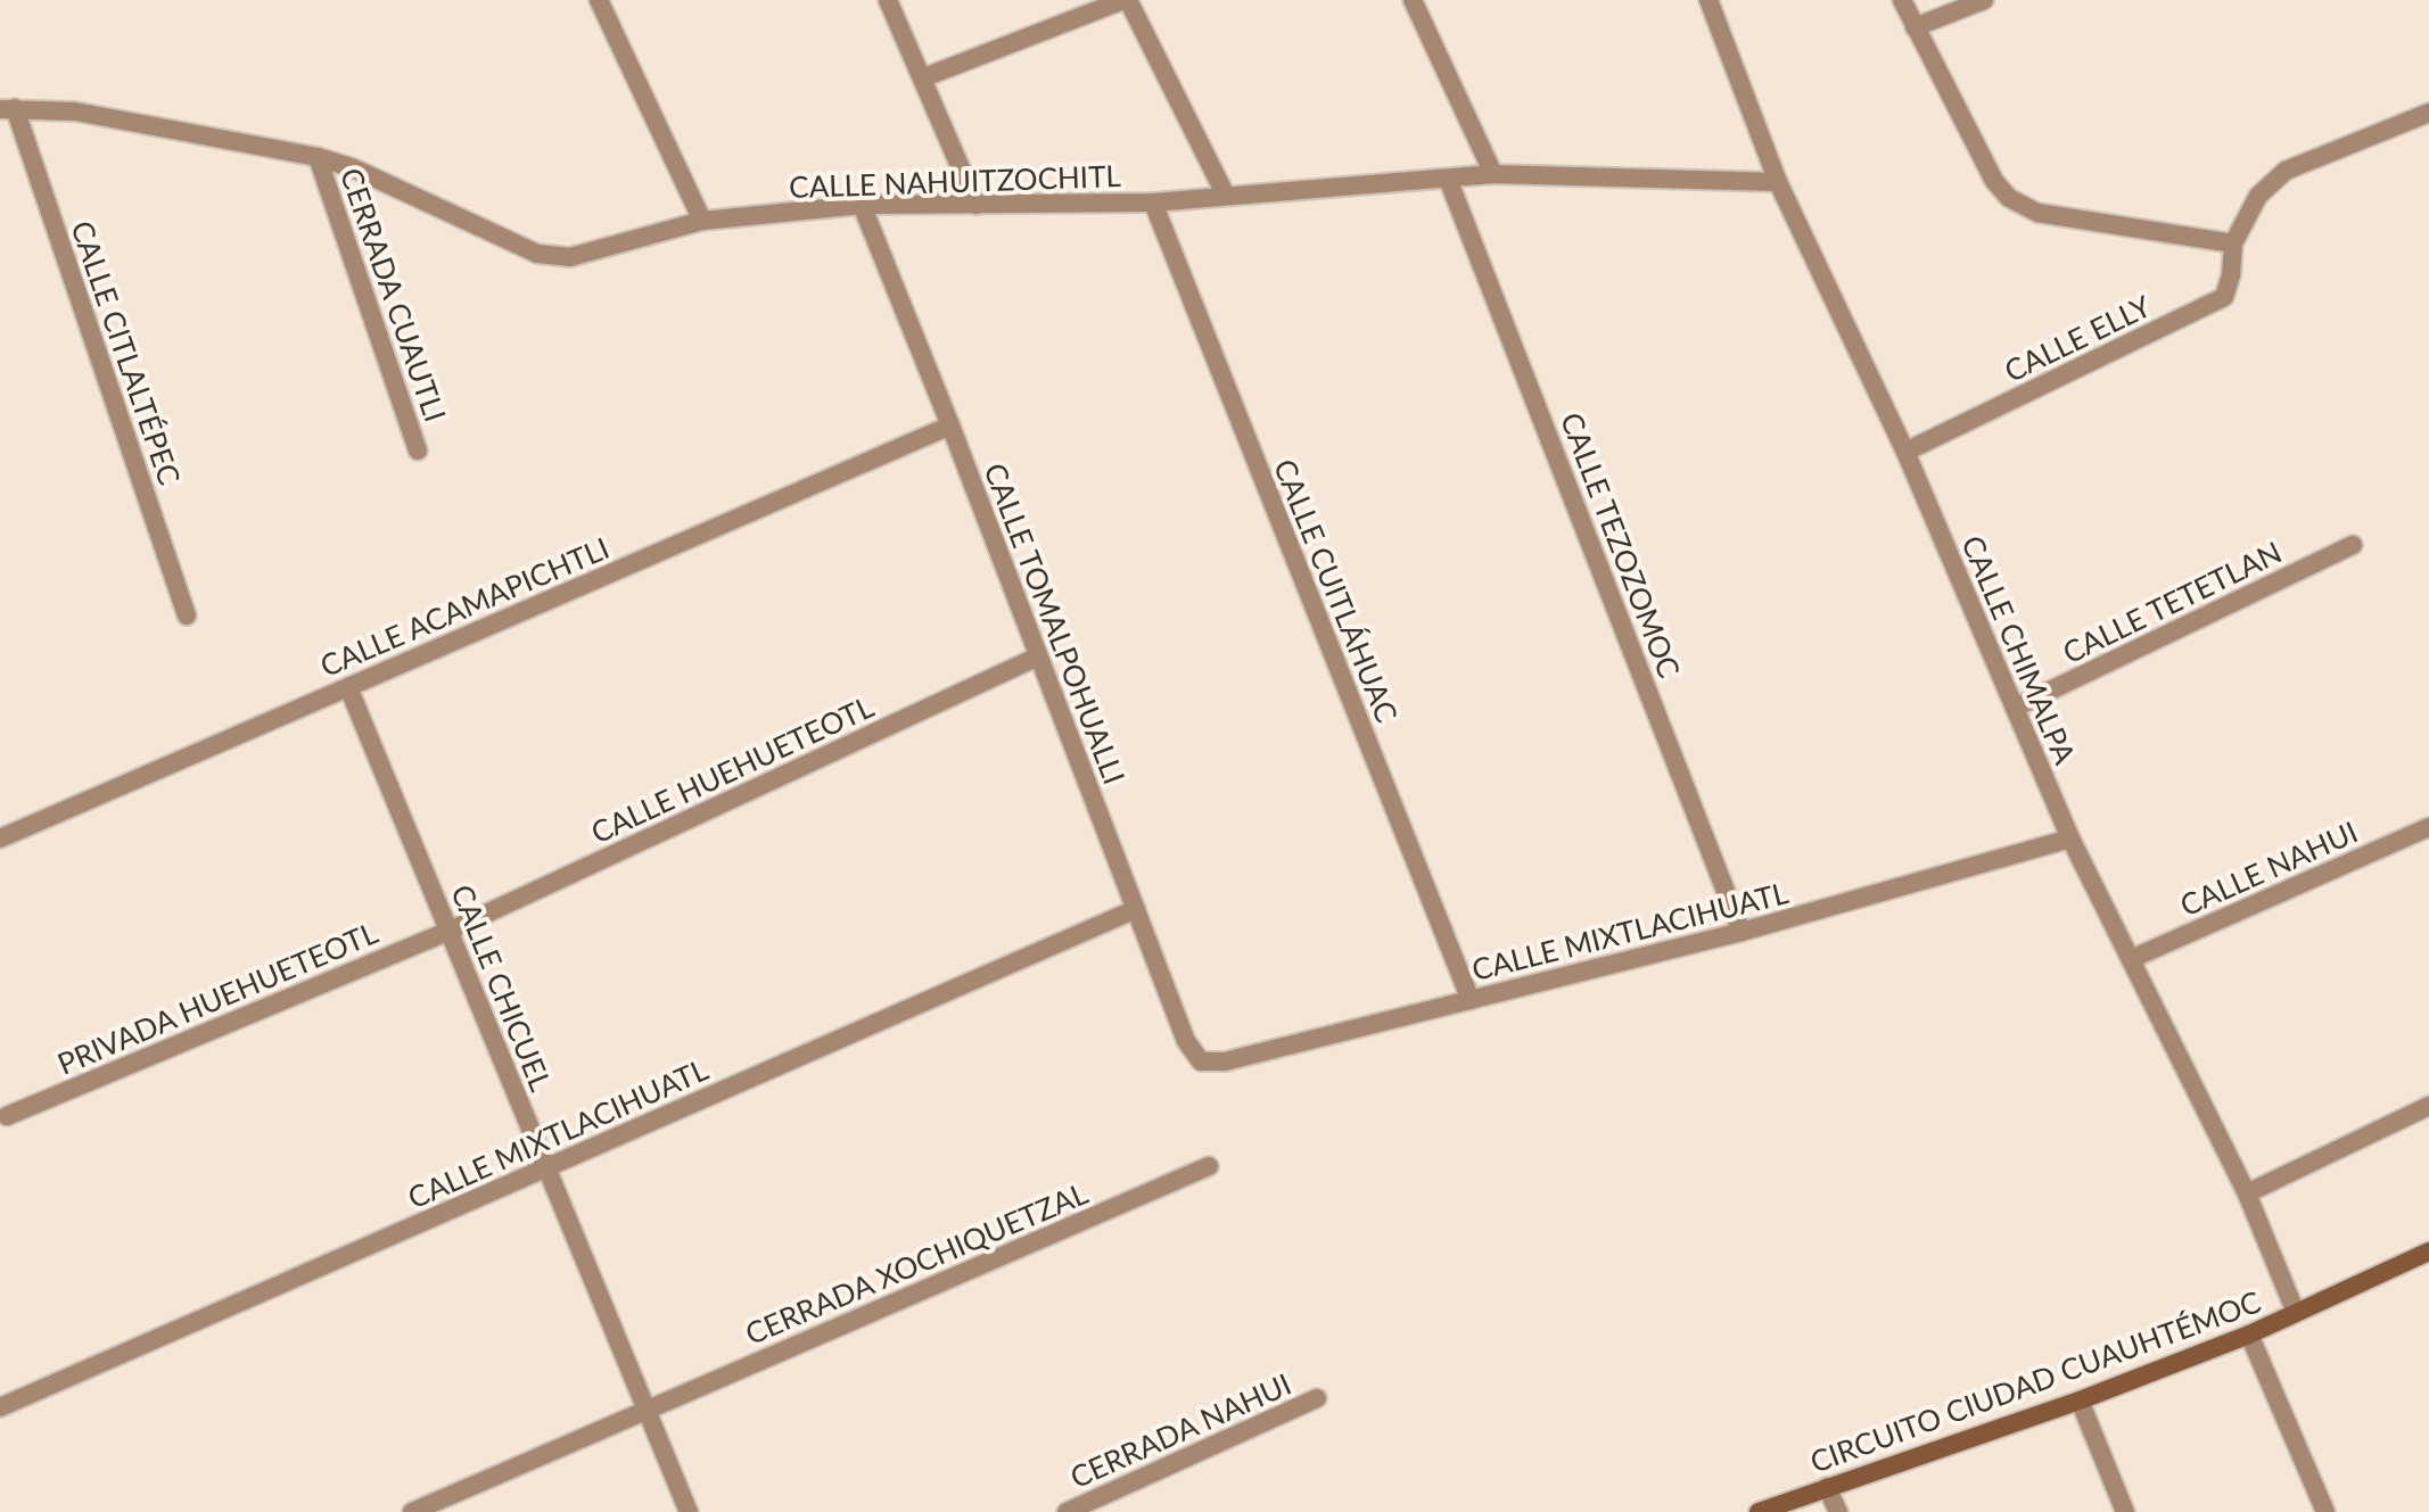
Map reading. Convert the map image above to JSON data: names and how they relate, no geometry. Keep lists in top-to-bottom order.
{
  "streets": {
    "street": [
      "CALLE NAHUITZOCHITL",
      "CERRADA CUAUTLI",
      "CALLE ELLY",
      "CALLE CITLALTÉPEC",
      "CALLE TEZOZOMOC",
      "CALLE CUITLÁHUAC",
      "CALLE TETETLAN",
      "CALLE ACAMAPICHTLI",
      "CALLE TOMALPOHUALLI",
      "CALLE CHIMALPA",
      "CALLE HUEHUETEOTL",
      "CALLE NAHUI",
      "CALLE MIXTLACIHUATL",
      "CALLE CHICUEL",
      "PRIVADA HUEHUETEOTL",
      "CERRADA XOCHIQUETZAL",
      "CIRCUITO CIUDAD CUAUHTÉMOC",
      "CERRADA NAHUI"
    ]
  },
  "crossings": [
    ["CALLE NAHUITZOCHITL", "CERRADA CUAUTLI"],
    ["CALLE NAHUITZOCHITL", "CALLE CITLALTÉPEC"],
    ["CALLE NAHUITZOCHITL", "CALLE TEZOZOMOC"],
    ["CALLE NAHUITZOCHITL", "CALLE CUITLÁHUAC"],
    ["CALLE NAHUITZOCHITL", "CALLE TOMALPOHUALLI"],
    ["CALLE NAHUITZOCHITL", "CALLE CHIMALPA"],
    ["CALLE ELLY", "CALLE CHIMALPA"],
    ["CALLE TEZOZOMOC", "CALLE MIXTLACIHUATL"],
    ["CALLE CUITLÁHUAC", "CALLE MIXTLACIHUATL"],
    ["CALLE TETETLAN", "CALLE CHIMALPA"],
    ["CALLE ACAMAPICHTLI", "CALLE TOMALPOHUALLI"],
    ["CALLE ACAMAPICHTLI", "CALLE CHICUEL"],
    ["CALLE TOMALPOHUALLI", "CALLE HUEHUETEOTL"],
    ["CALLE TOMALPOHUALLI", "CALLE MIXTLACIHUATL"],
    ["CALLE CHIMALPA", "CALLE NAHUI"],
    ["CALLE CHIMALPA", "CALLE MIXTLACIHUATL"],
    ["CALLE CHIMALPA", "CIRCUITO CIUDAD CUAUHTÉMOC"],
    ["CALLE HUEHUETEOTL", "CALLE CHICUEL"],
    ["CALLE HUEHUETEOTL", "PRIVADA HUEHUETEOTL"],
    ["CALLE MIXTLACIHUATL", "CALLE CHICUEL"],
    ["CALLE CHICUEL", "PRIVADA HUEHUETEOTL"],
    ["CALLE CHICUEL", "CERRADA XOCHIQUETZAL"]
  ]
}
